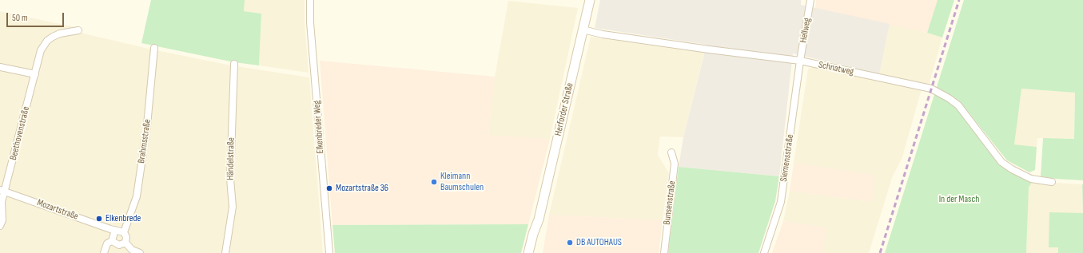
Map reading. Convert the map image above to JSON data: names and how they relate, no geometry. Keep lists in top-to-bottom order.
{
  "streets": {
    "main road": ["Herforder Straße"],
    "street": [
      "Hellweg",
      "Schnatweg",
      "Elkenbreder Weg",
      "Beethovenstraße",
      "Brahmsstraße",
      "Siemensstraße",
      "Händelstraße",
      "Bunsenstraße",
      "Mozartstraße"
    ]
  },
  "crossings": [
    ["Hellweg", "Schnatweg"],
    ["Hellweg", "Siemensstraße"],
    ["Schnatweg", "Herforder Straße"],
    ["Schnatweg", "Siemensstraße"],
    ["Beethovenstraße", "Mozartstraße"],
    ["Brahmsstraße", "Mozartstraße"]
  ],
  "parks": ["In der Masch"],
  "places": [
    "Kleimann Baumschulen",
    "Mozartstraße 36",
    "Elkenbrede",
    "DB AUTOHAUS"
  ],
  "scale_bar": "50 m"
}
